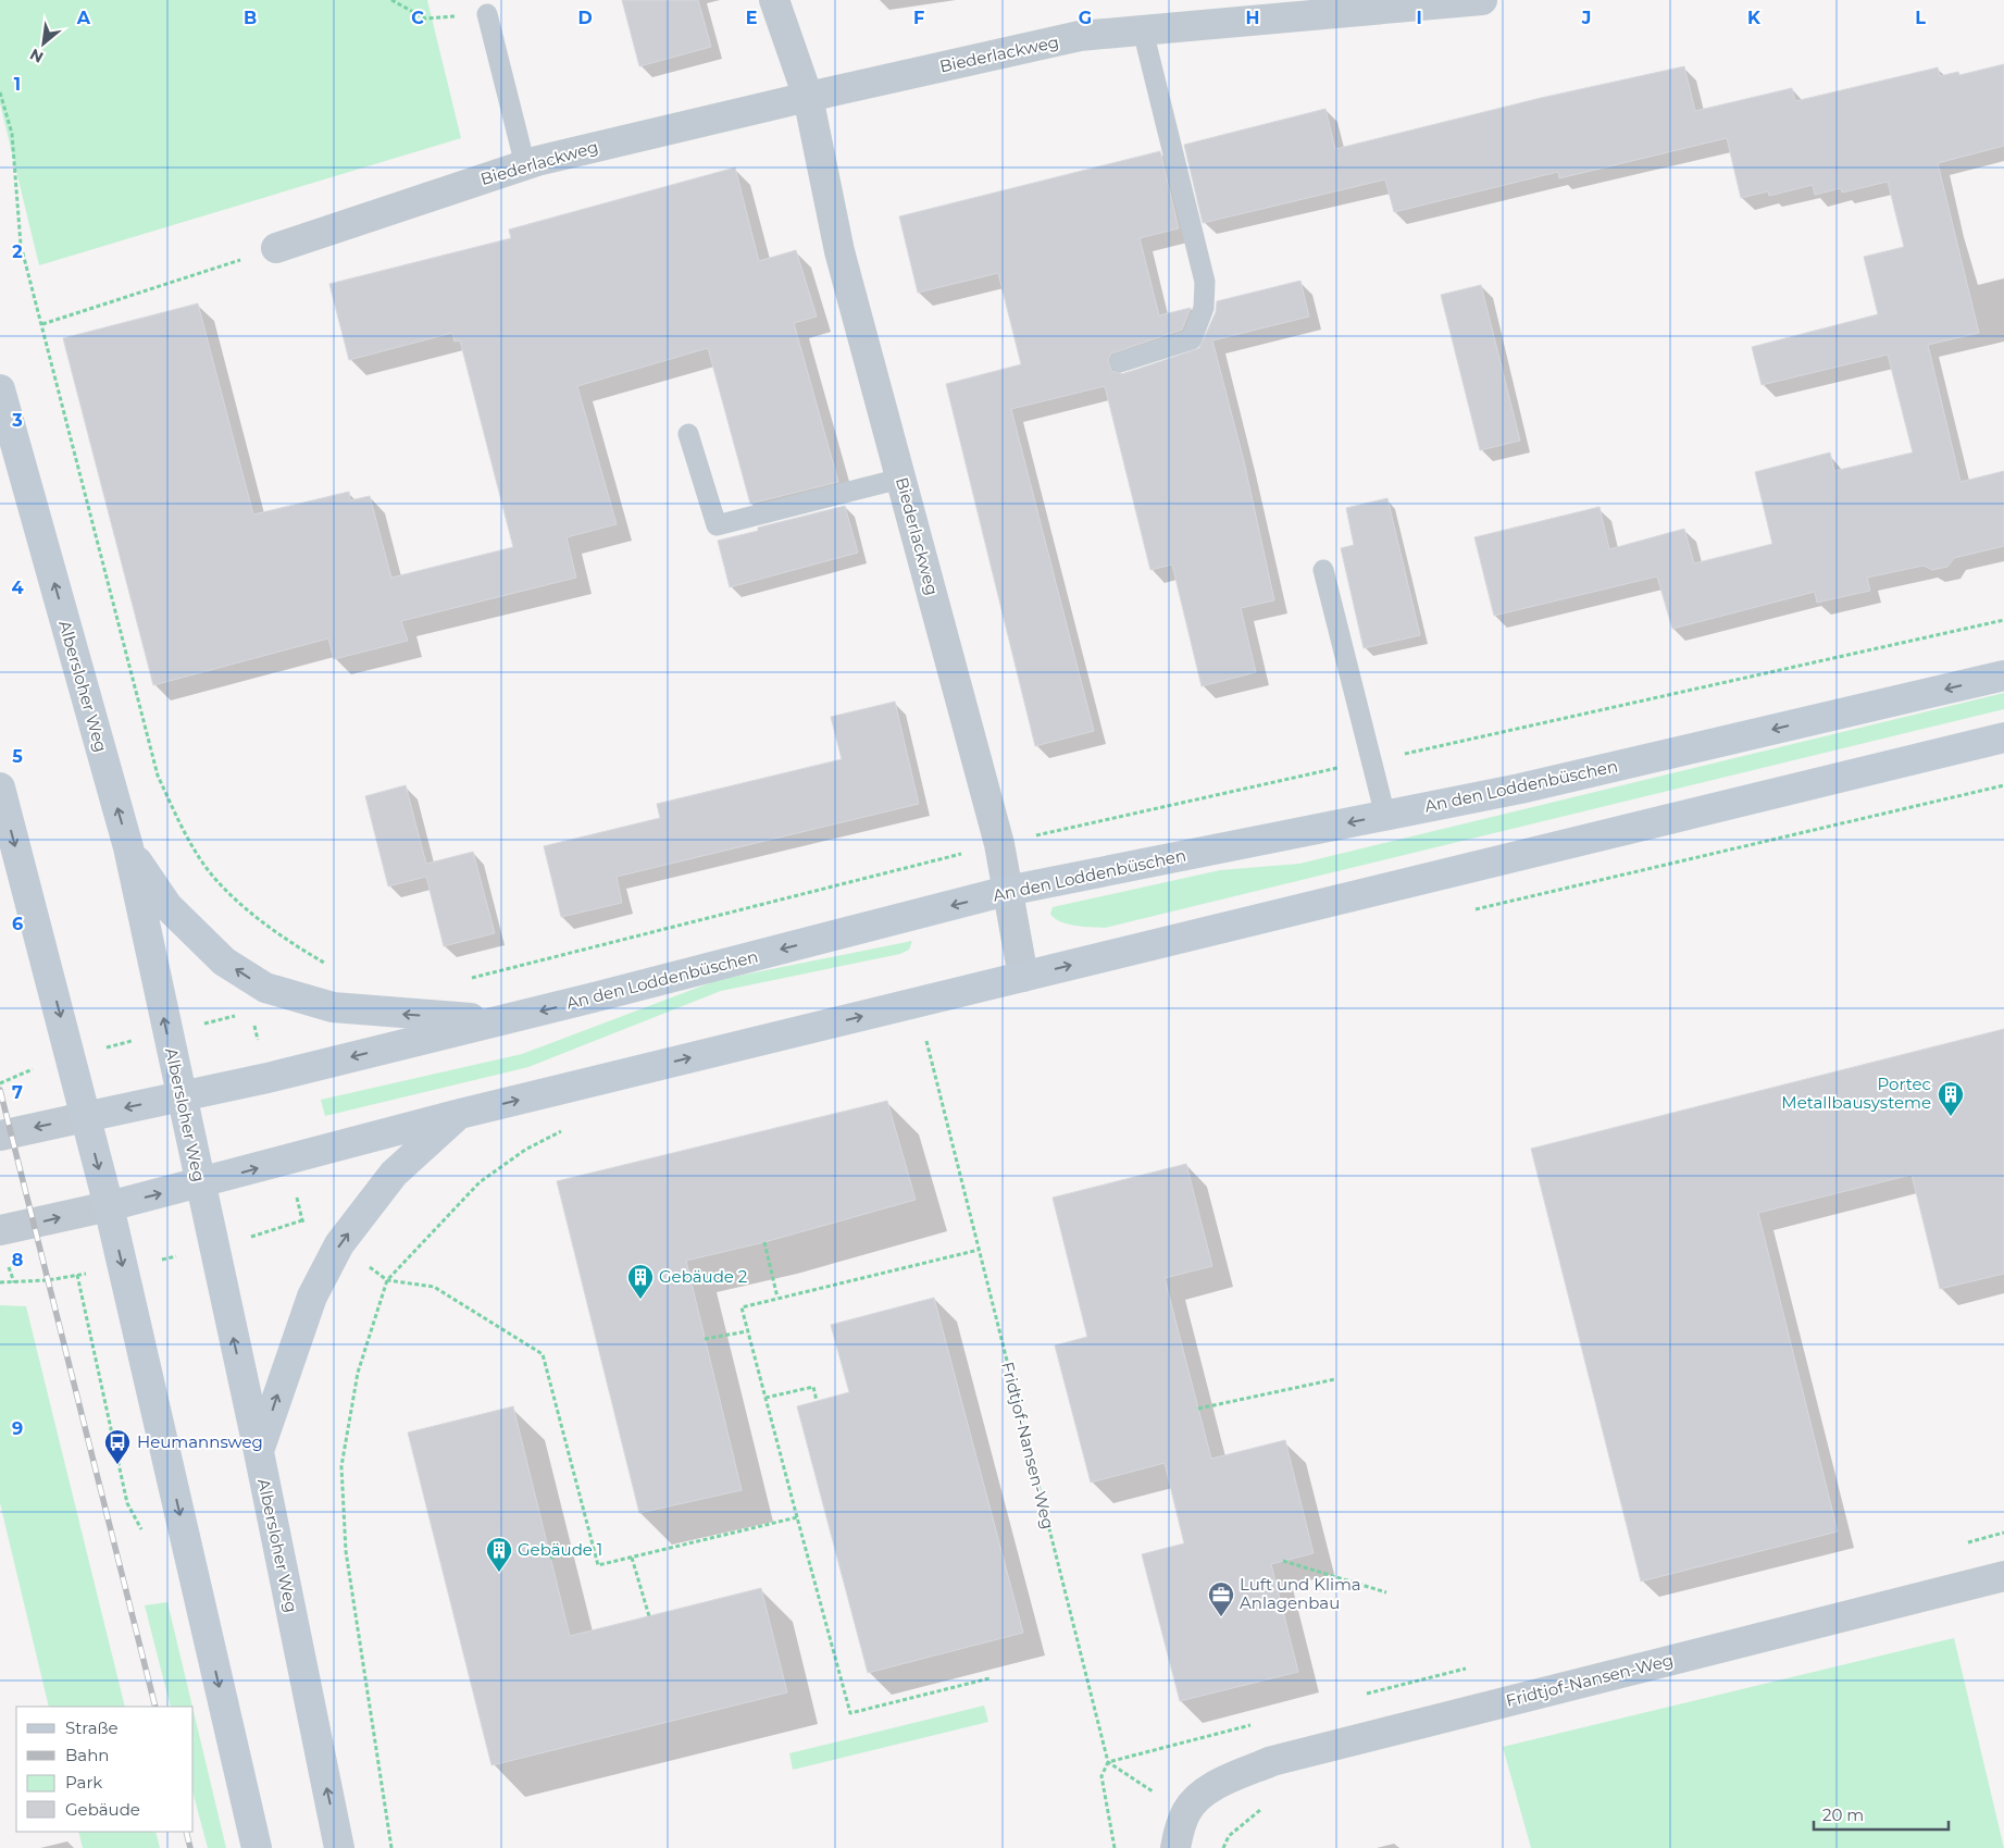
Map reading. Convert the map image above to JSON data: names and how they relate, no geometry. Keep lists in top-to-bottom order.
{
  "streets": {
    "main road": ["Albersloher Weg", "An den Loddenbüschen"],
    "street": ["Biederlackweg", "Fridtjof-Nansen-Weg"]
  },
  "crossings": [
    ["Biederlackweg", "An den Loddenbüschen"],
    ["Albersloher Weg", "An den Loddenbüschen"]
  ],
  "places": {
    "building": ["Portec Metallbausysteme", "Gebäude 2", "Gebäude 1"],
    "bus stop": ["Heumannsweg"],
    "office": ["Luft und Klima Anlagenbau"]
  },
  "legend": [
    "Straße",
    "Bahn",
    "Park",
    "Gebäude"
  ],
  "scale_bar": "20 m",
  "north": "bottom left",
  "grid": {
    "columns": [
      "A",
      "B",
      "C",
      "D",
      "E",
      "F",
      "G",
      "H",
      "I",
      "J",
      "K",
      "L"
    ],
    "rows": [
      "1",
      "2",
      "3",
      "4",
      "5",
      "6",
      "7",
      "8",
      "9"
    ]
  }
}
